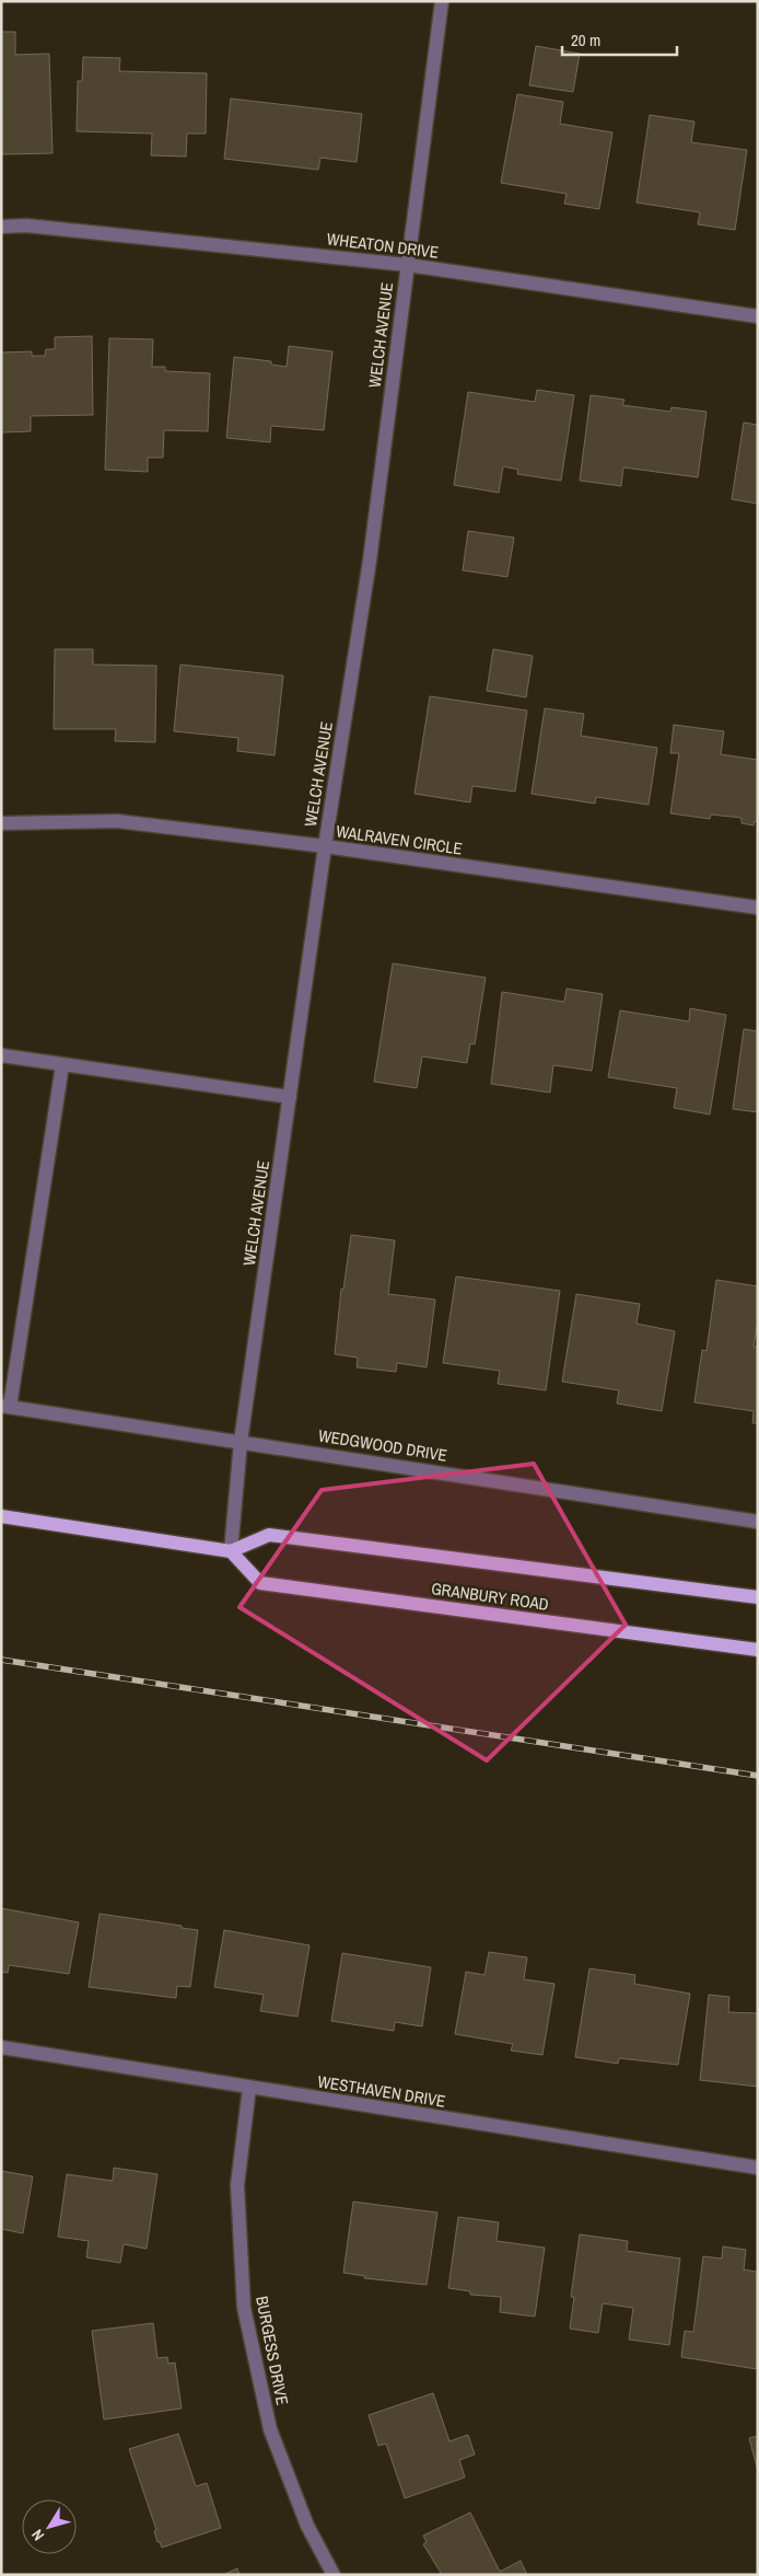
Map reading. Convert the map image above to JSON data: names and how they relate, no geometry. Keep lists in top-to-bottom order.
{
  "streets": {
    "main road": ["GRANBURY ROAD"],
    "street": [
      "WHEATON DRIVE",
      "WELCH AVENUE",
      "WALRAVEN CIRCLE",
      "WEDGWOOD DRIVE",
      "WESTHAVEN DRIVE",
      "BURGESS DRIVE"
    ]
  },
  "crossings": [
    ["WHEATON DRIVE", "WELCH AVENUE"],
    ["WELCH AVENUE", "WALRAVEN CIRCLE"],
    ["WELCH AVENUE", "WEDGWOOD DRIVE"],
    ["WELCH AVENUE", "GRANBURY ROAD"],
    ["WESTHAVEN DRIVE", "BURGESS DRIVE"]
  ],
  "scale_bar": "20 m",
  "north": "bottom left"
}
